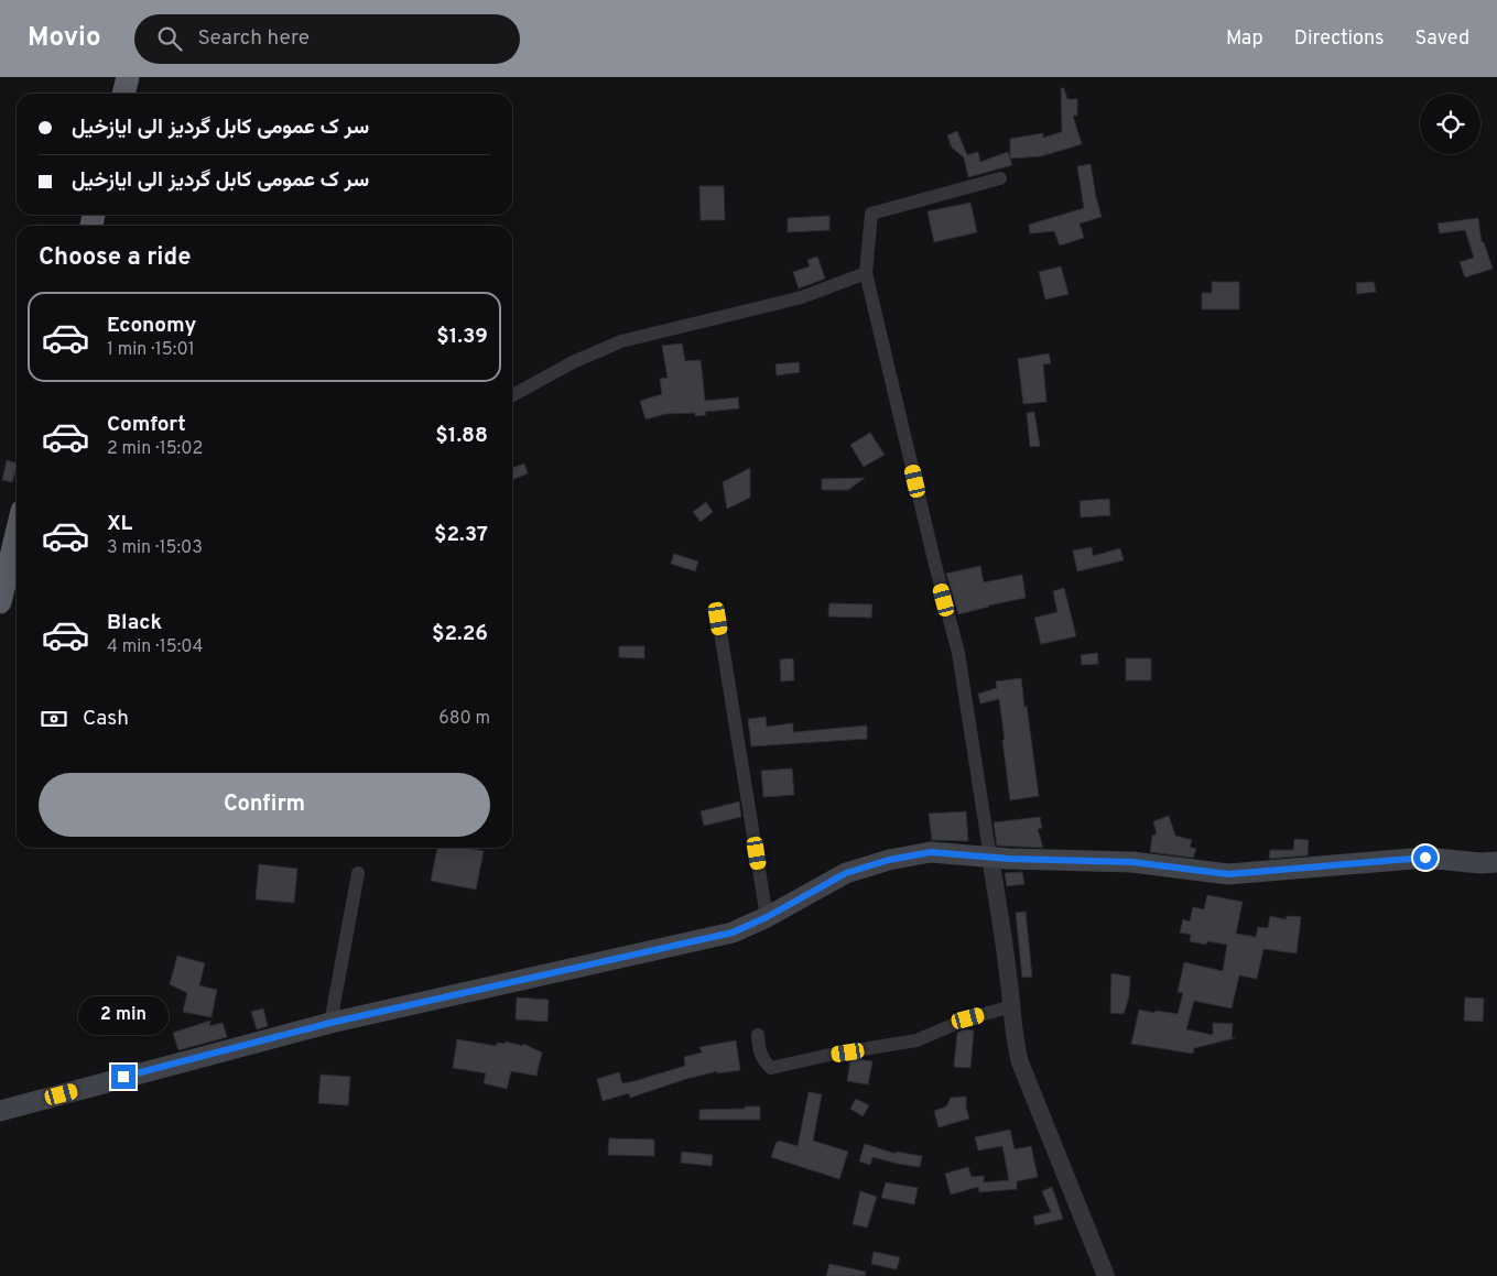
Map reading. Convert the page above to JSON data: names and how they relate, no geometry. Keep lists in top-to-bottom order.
{
  "page": {
    "header": "Movio",
    "search": "Search here",
    "nav": ["Map", "Directions", "Saved"],
    "banner": ["سر ک عمومی کابل گردیز الی ایازخیل", "سر ک عمومی کابل گردیز الی ایازخیل"],
    "heading": "Choose a ride",
    "list": [
      {
        "name": "Economy",
        "note": "1 min · 15:01",
        "value": "$1.39"
      },
      {
        "name": "Comfort",
        "note": "2 min · 15:02",
        "value": "$1.88"
      },
      {
        "name": "XL",
        "note": "3 min · 15:03",
        "value": "$2.37"
      },
      {
        "name": "Black",
        "note": "4 min · 15:04",
        "value": "$2.26"
      }
    ],
    "pay": ["Cash", "680 m"],
    "buttons": "Confirm",
    "bubble": "2 min"
  }
}
